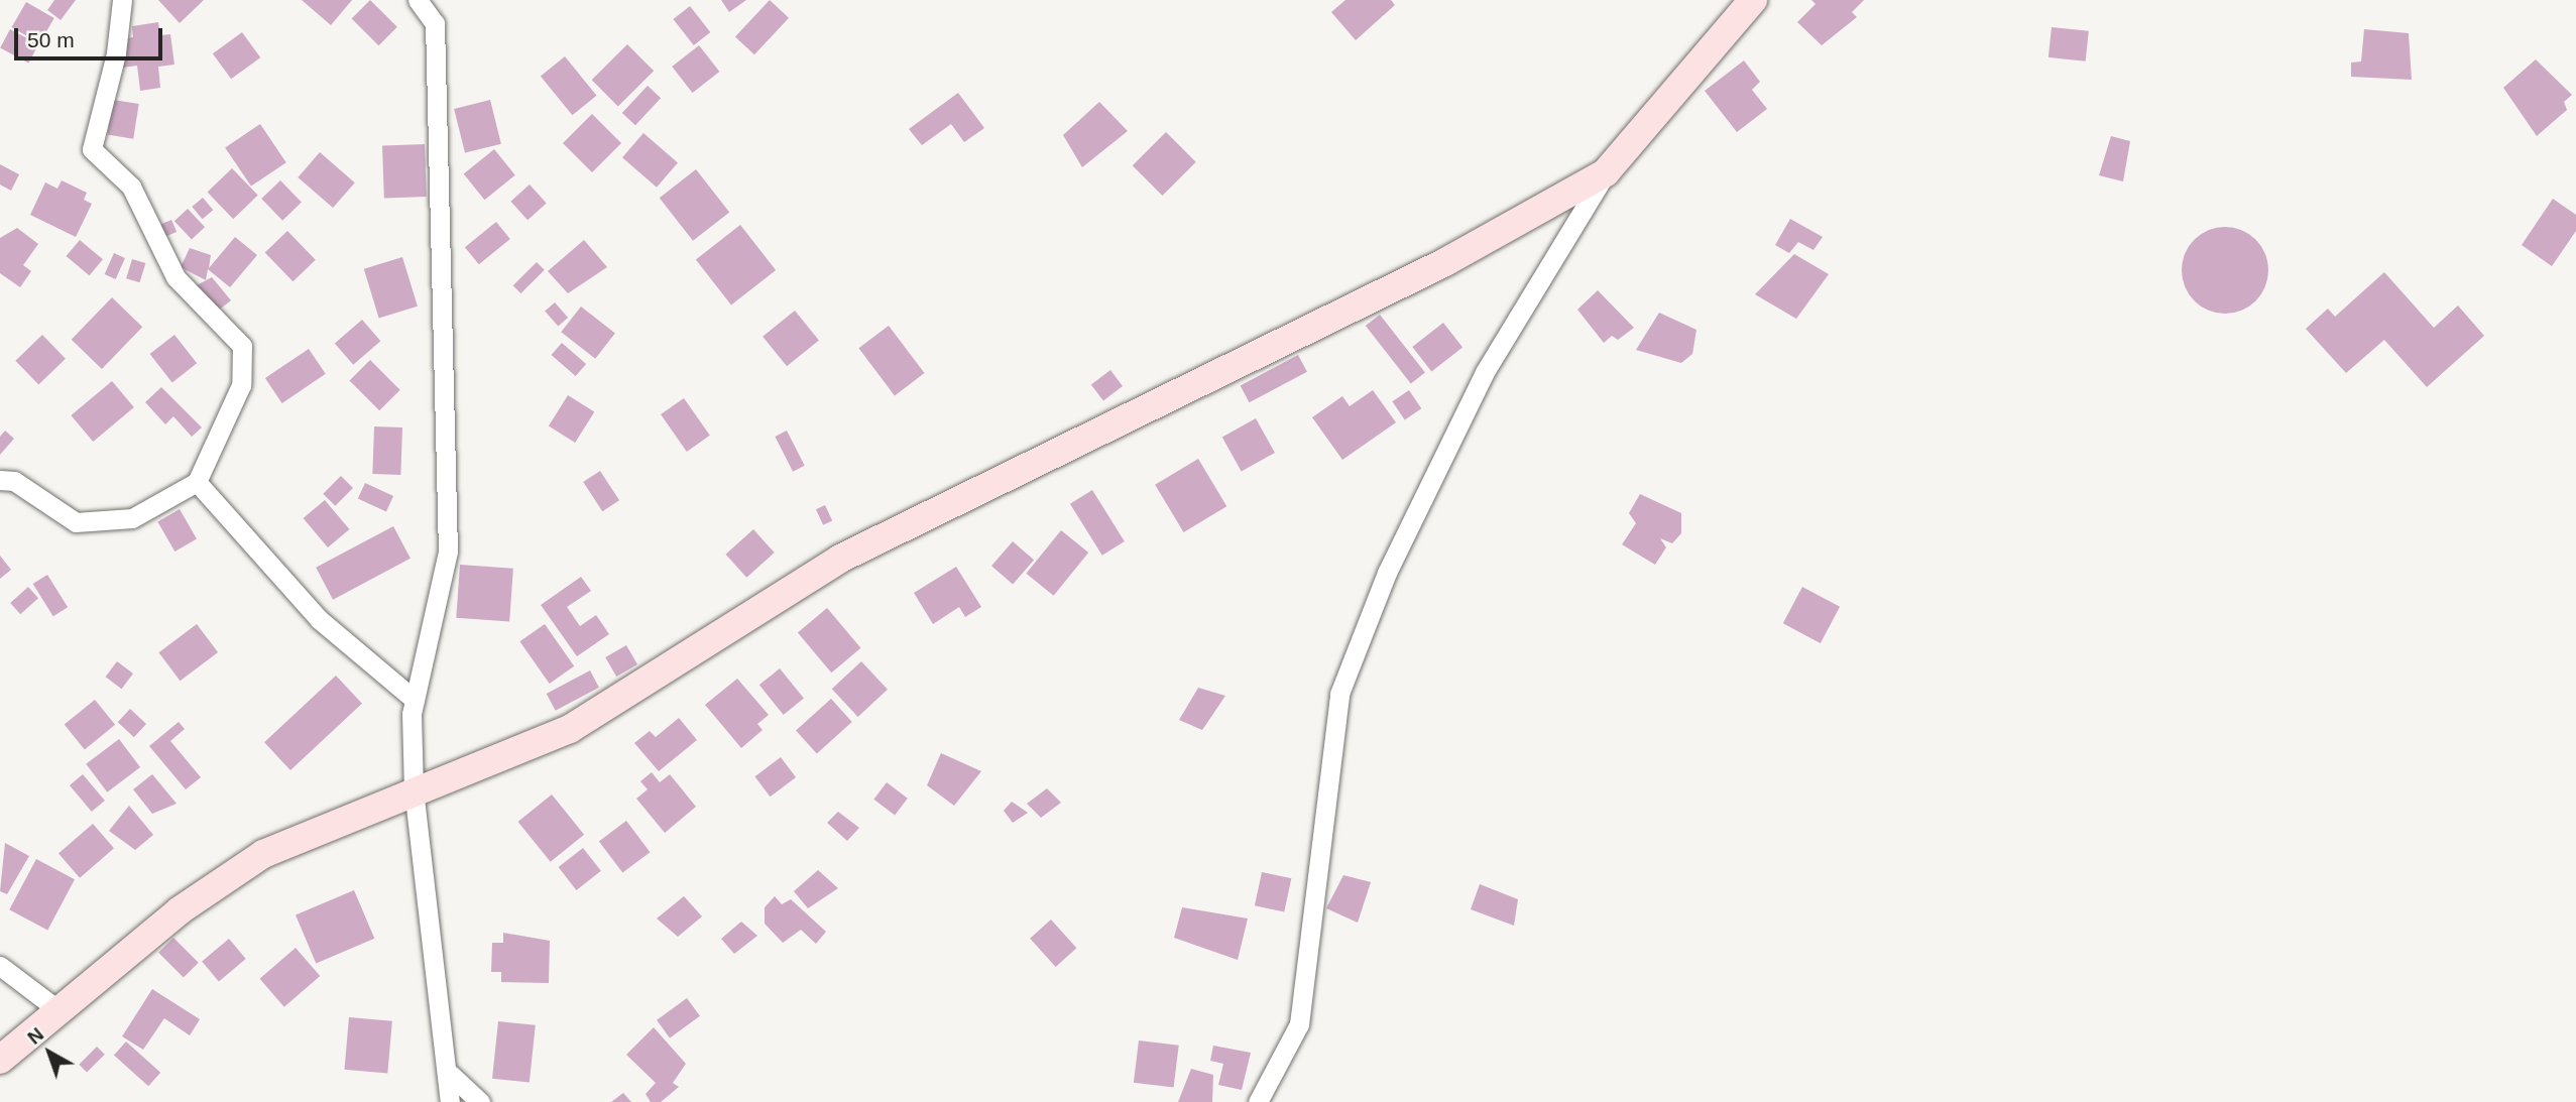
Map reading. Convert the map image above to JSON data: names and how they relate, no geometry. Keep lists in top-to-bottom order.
{
  "scale_bar": "50 m",
  "north": "top left"
}
